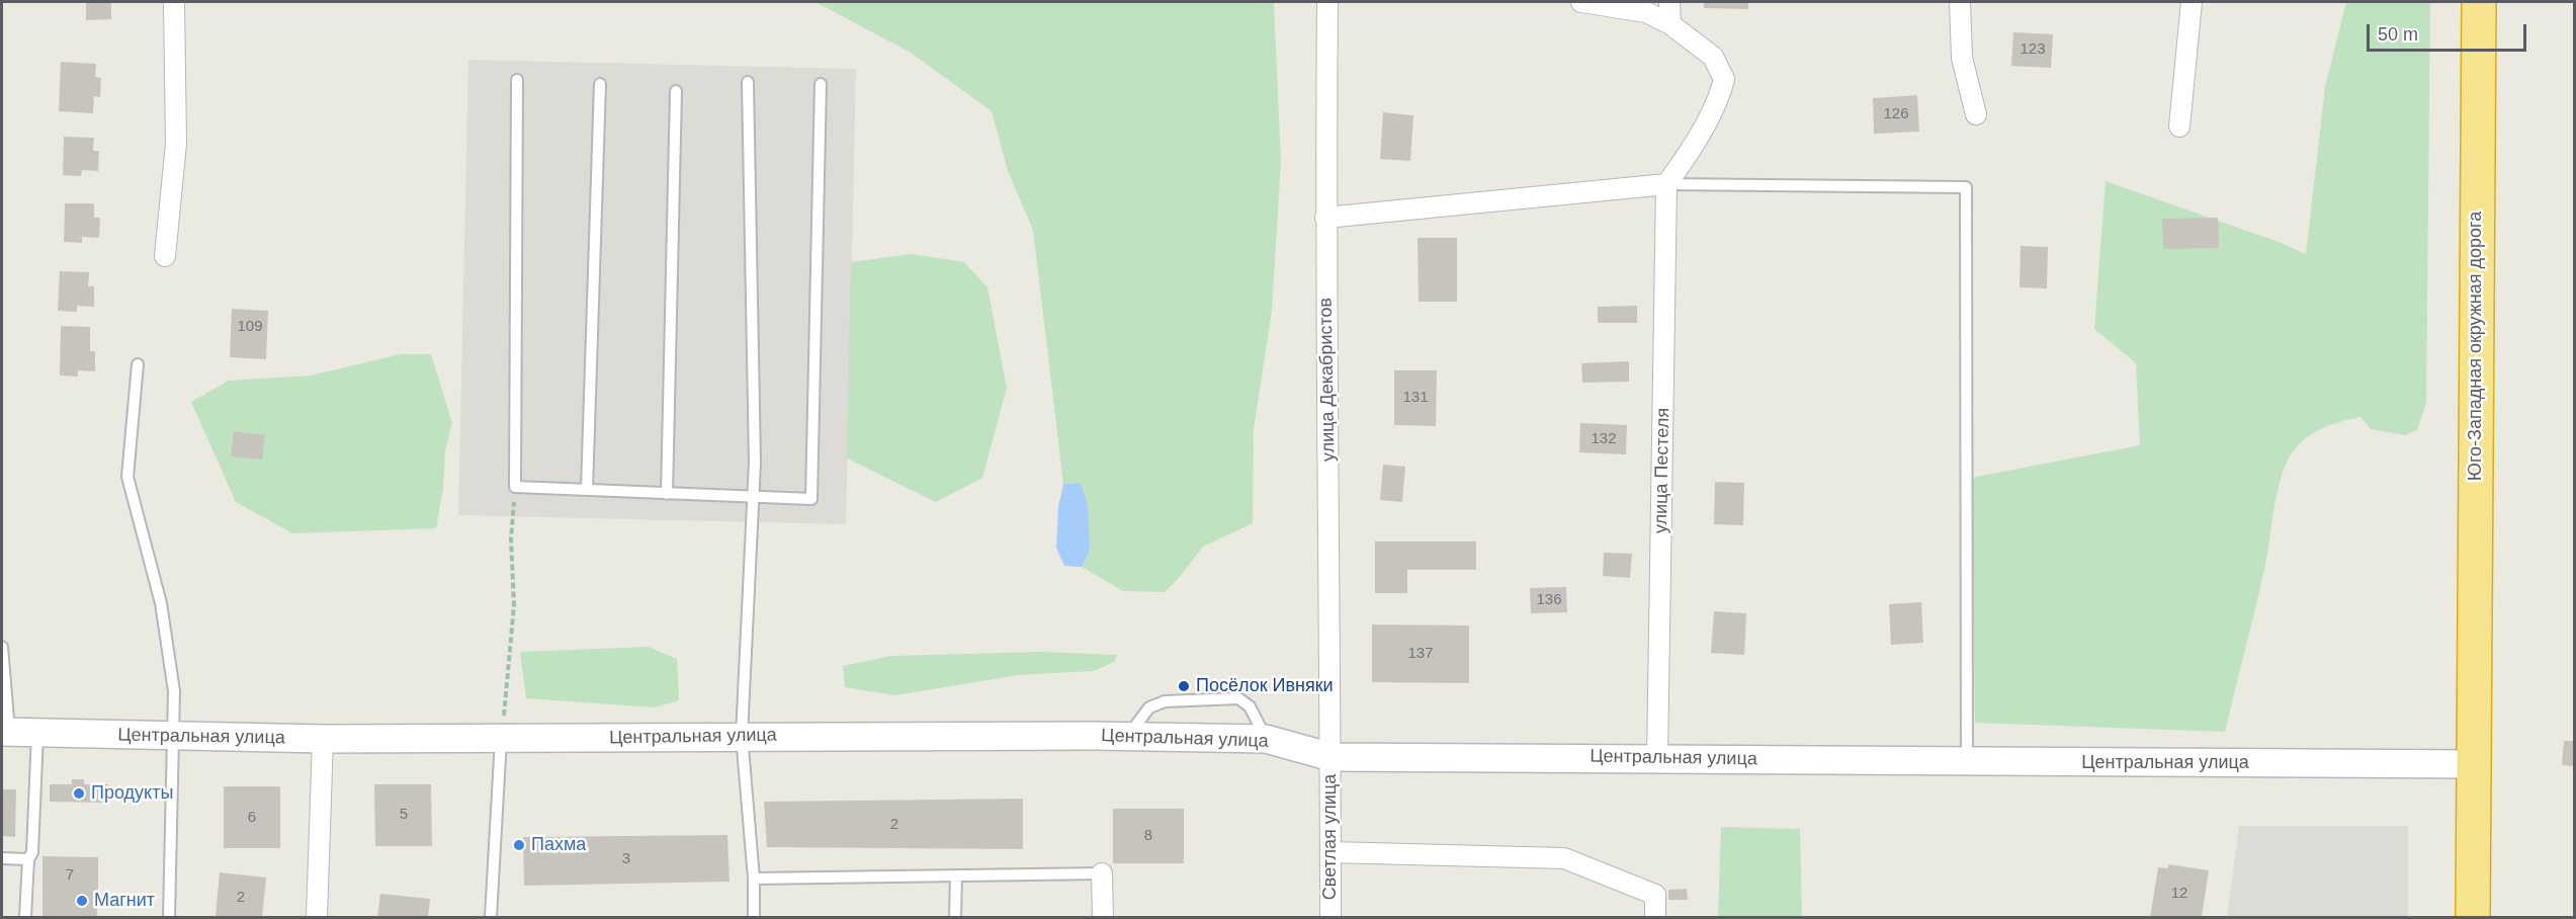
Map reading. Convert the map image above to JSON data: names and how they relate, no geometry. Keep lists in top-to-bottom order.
{
  "streets": {
    "highway": ["Юго-Западная окружная дорога"],
    "street": [
      "улица Декабристов",
      "улица Пестеля",
      "Центральная улица",
      "Светлая улица"
    ]
  },
  "crossings": [
    ["Юго-Западная окружная дорога", "Центральная улица"],
    ["улица Декабристов", "Центральная улица"],
    ["улица Декабристов", "Светлая улица"],
    ["улица Пестеля", "Центральная улица"],
    ["Центральная улица", "Светлая улица"]
  ],
  "places": [
    "Посёлок Ивняки",
    "Продукты",
    "Пахма",
    "Магнит"
  ],
  "house_numbers": [
    "123",
    "126",
    "109",
    "131",
    "132",
    "136",
    "137",
    "5",
    "6",
    "2",
    "8",
    "3",
    "7",
    "12",
    "2"
  ],
  "scale_bar": "50 m"
}
